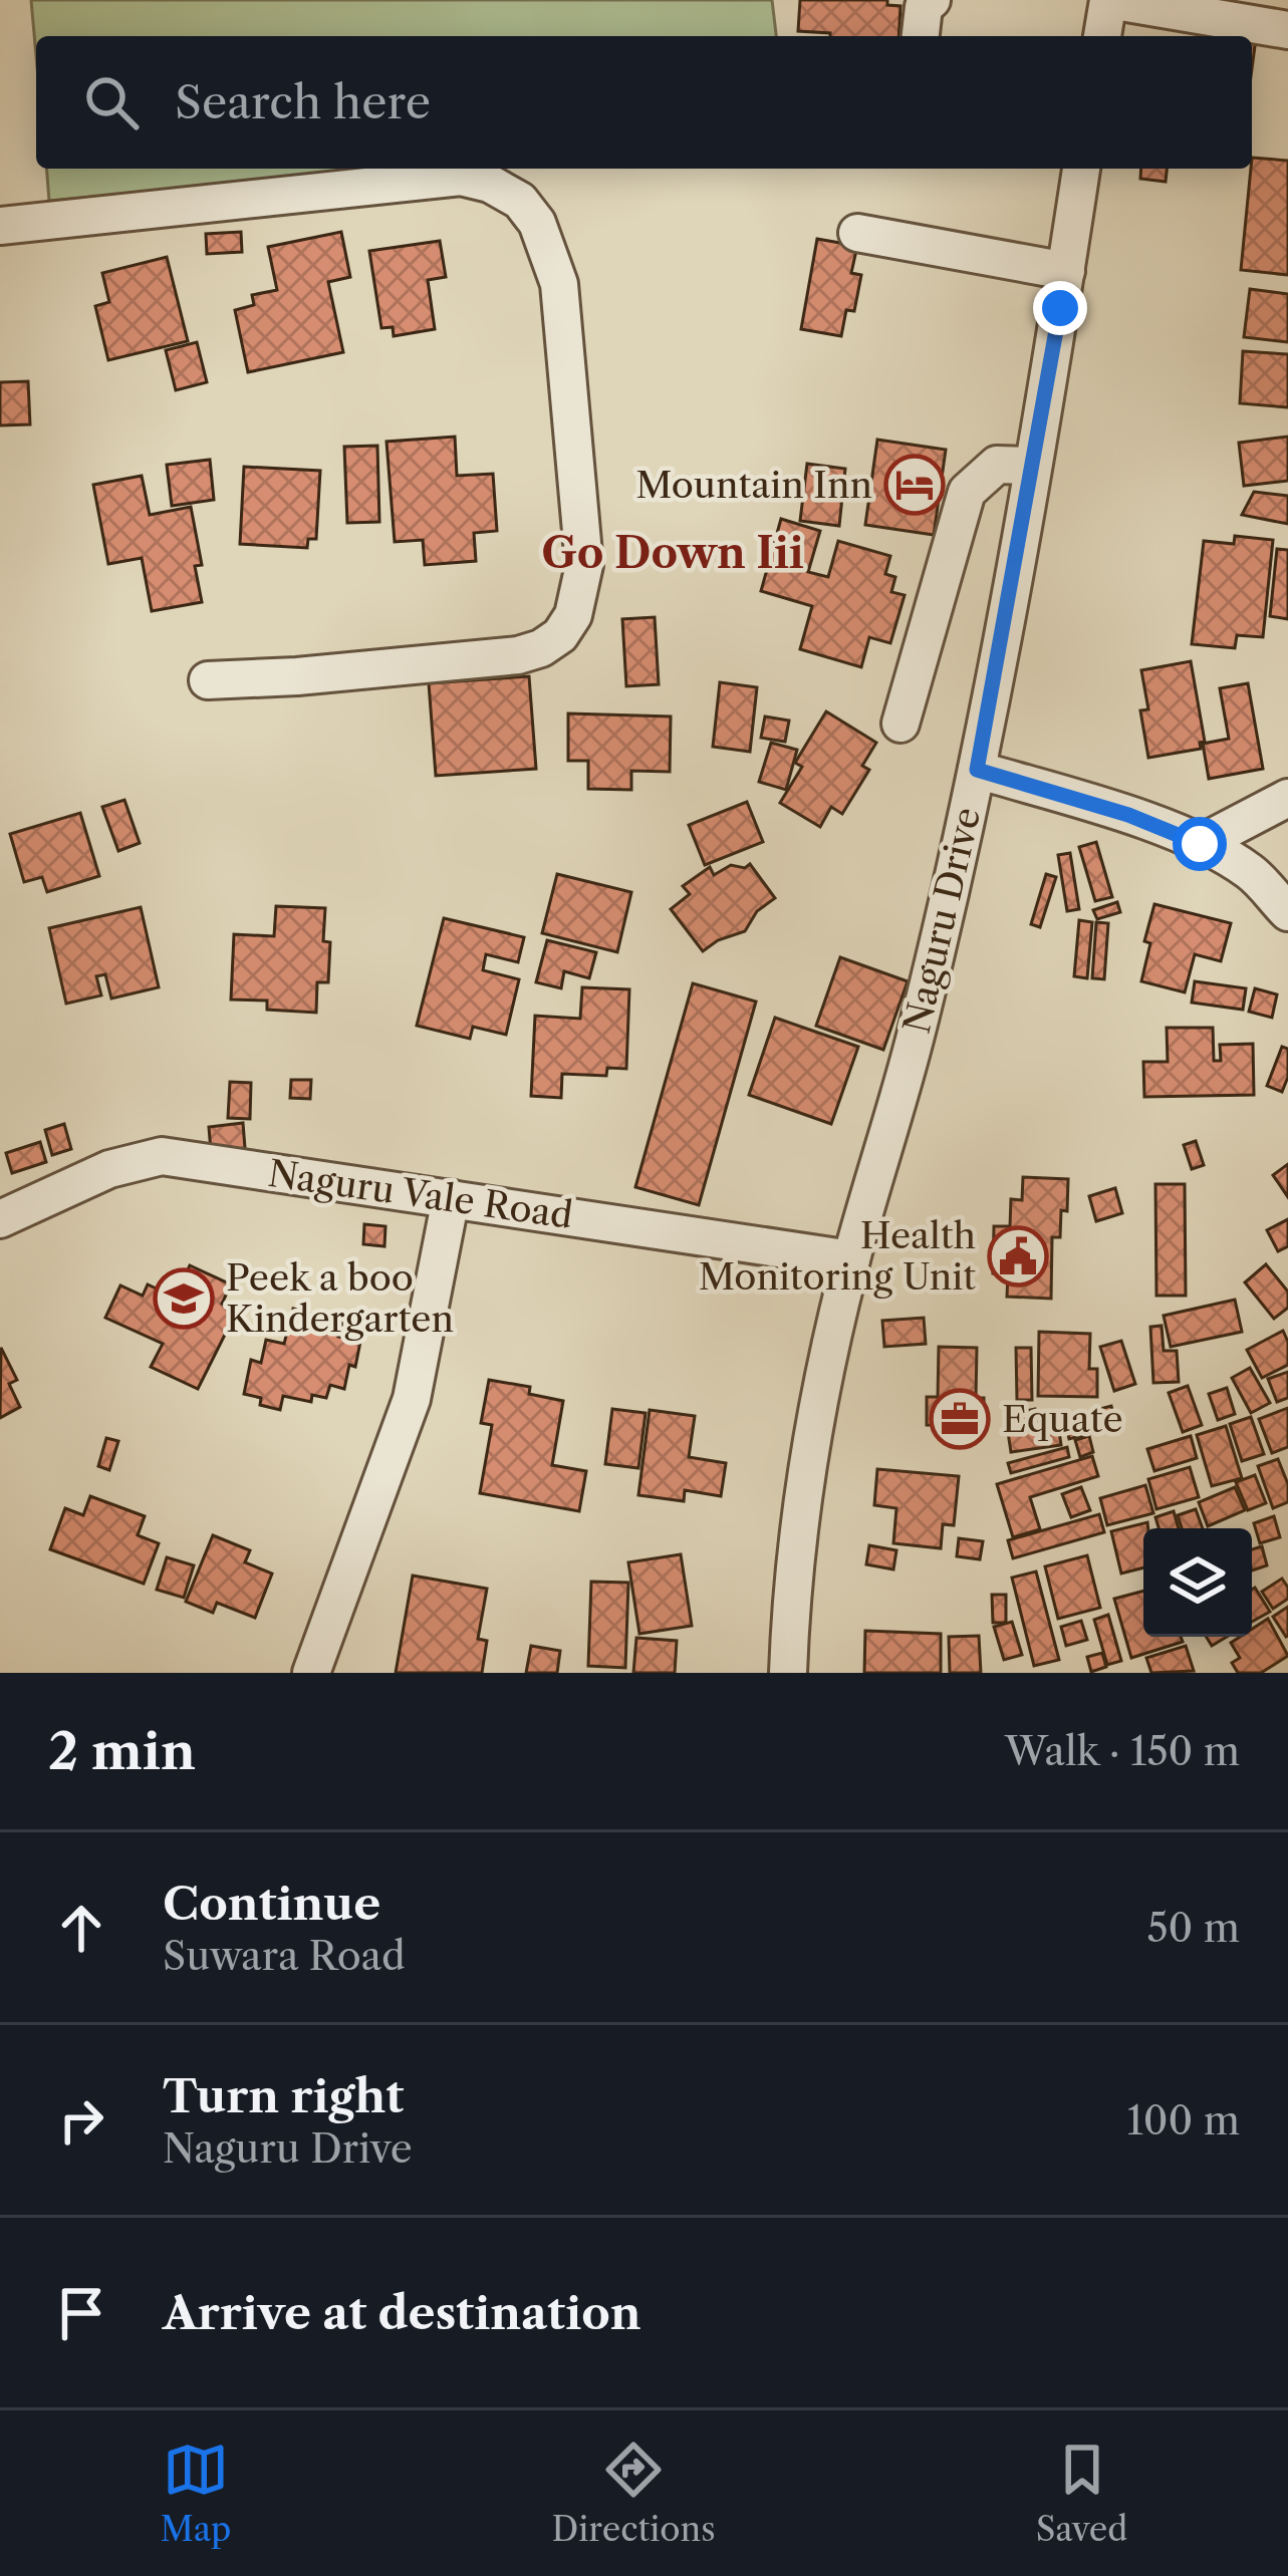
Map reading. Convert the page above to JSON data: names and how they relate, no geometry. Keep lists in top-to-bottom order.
{
  "streets": {
    "street": ["Naguru Drive", "Naguru Vale Road"]
  },
  "crossings": [
    ["Naguru Drive", "Naguru Vale Road"]
  ],
  "districts": ["Go Down Iii"],
  "places": {
    "hotel": ["Mountain Inn"],
    "public building": ["Health Monitoring Unit"],
    "school or university": ["Peek a boo Kindergarten"],
    "office": ["Equate"]
  },
  "page": {
    "search": "Search here",
    "heading": ["2 min", "Walk · 150 m"],
    "list": [
      ["Continue", "Suwara Road", "50 m"],
      ["Turn right", "Naguru Drive", "100 m"],
      "Arrive at destination"
    ],
    "nav": ["Map", "Directions", "Saved"]
  }
}
